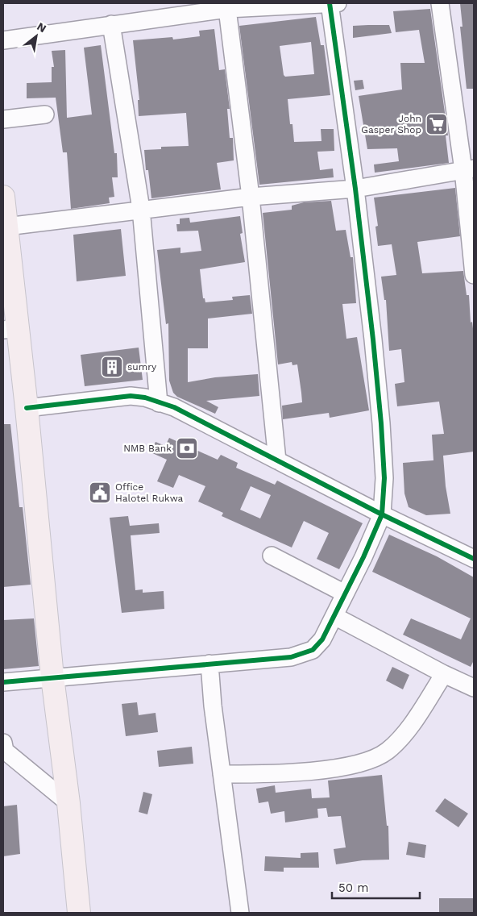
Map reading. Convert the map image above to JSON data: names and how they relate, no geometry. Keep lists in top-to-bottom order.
{
  "places": {
    "supermarket": ["John Gasper Shop"],
    "building": ["sumry"],
    "bank": ["NMB Bank"],
    "public building": ["Office Halotel Rukwa"]
  },
  "scale_bar": "50 m",
  "north": "top right"
}
